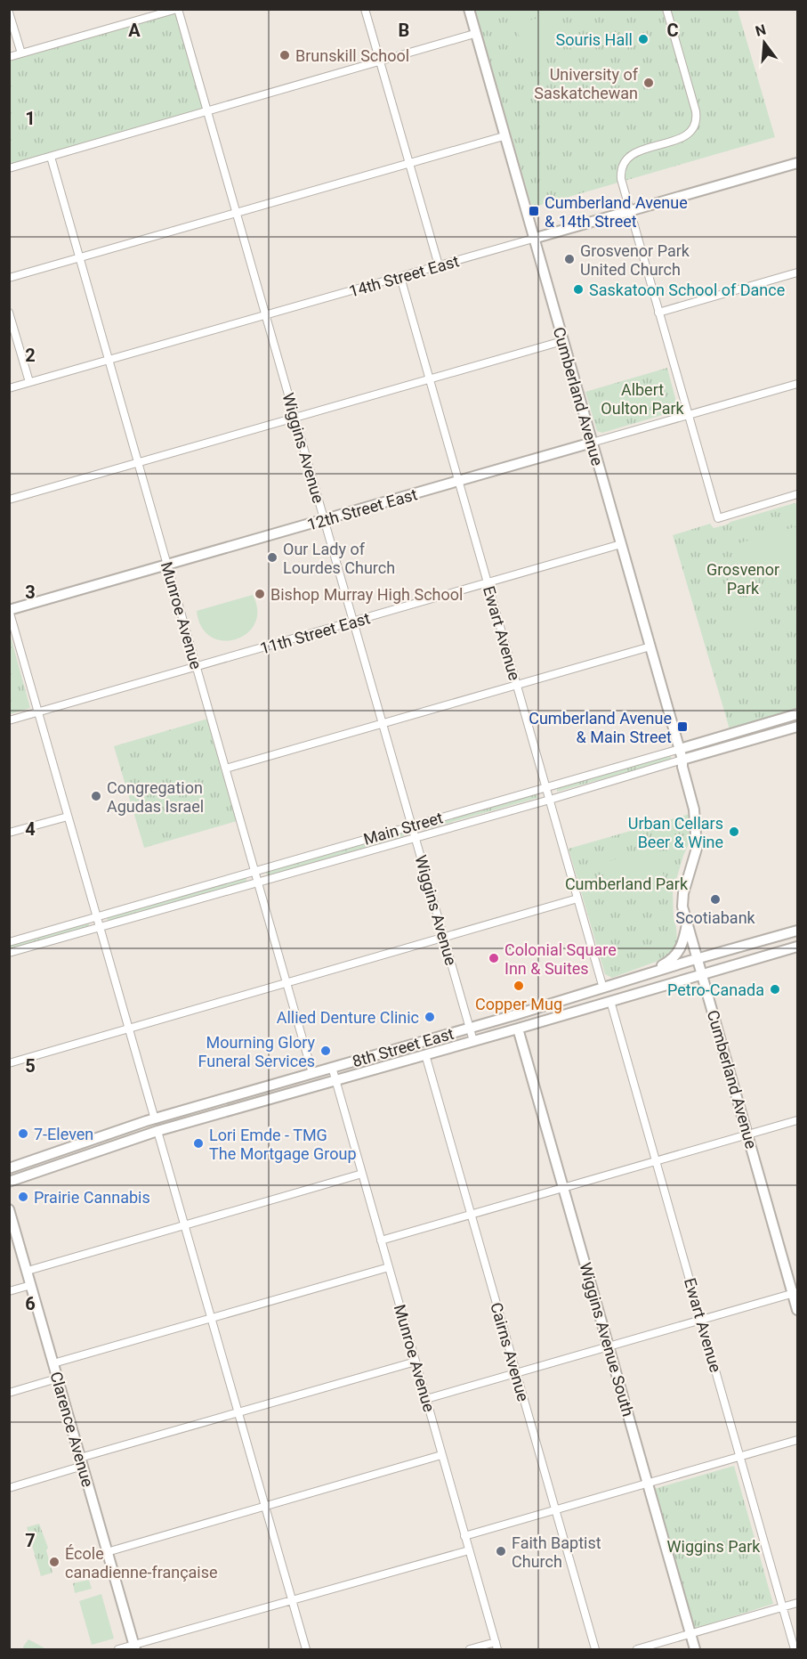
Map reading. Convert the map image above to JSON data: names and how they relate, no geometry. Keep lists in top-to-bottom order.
{
  "streets": {
    "main road": [
      "14th Street East",
      "Cumberland Avenue",
      "12th Street East",
      "Main Street",
      "8th Street East",
      "Wiggins Avenue South",
      "Clarence Avenue"
    ],
    "street": [
      "Wiggins Avenue",
      "Munroe Avenue",
      "11th Street East",
      "Ewart Avenue",
      "Cairns Avenue"
    ]
  },
  "crossings": [
    ["14th Street East", "Cumberland Avenue"],
    ["14th Street East", "Wiggins Avenue"],
    ["14th Street East", "Munroe Avenue"],
    ["14th Street East", "Ewart Avenue"],
    ["Cumberland Avenue", "12th Street East"],
    ["Cumberland Avenue", "11th Street East"],
    ["Cumberland Avenue", "Main Street"],
    ["Cumberland Avenue", "8th Street East"],
    ["Wiggins Avenue", "12th Street East"],
    ["Wiggins Avenue", "11th Street East"],
    ["Wiggins Avenue", "Main Street"],
    ["Wiggins Avenue", "8th Street East"],
    ["12th Street East", "Munroe Avenue"],
    ["12th Street East", "Ewart Avenue"],
    ["Munroe Avenue", "11th Street East"],
    ["Munroe Avenue", "Main Street"],
    ["Munroe Avenue", "8th Street East"],
    ["11th Street East", "Ewart Avenue"],
    ["Ewart Avenue", "Main Street"],
    ["Ewart Avenue", "8th Street East"],
    ["8th Street East", "Wiggins Avenue South"],
    ["8th Street East", "Cairns Avenue"]
  ],
  "parks": [
    "Albert Oulton Park",
    "Grosvenor Park",
    "Cumberland Park",
    "Wiggins Park"
  ],
  "places": {
    "other": [
      "Souris Hall",
      "Brunskill School",
      "University of Saskatchewan",
      "Grosvenor Park United Church",
      "Saskatoon School of Dance",
      "Our Lady of Lourdes Church",
      "Bishop Murray High School",
      "Congregation Agudas Israel",
      "Urban Cellars Beer & Wine",
      "Scotiabank",
      "Colonial Square Inn & Suites",
      "Copper Mug",
      "Petro-Canada",
      "Allied Denture Clinic",
      "Mourning Glory Funeral Services",
      "7-Eleven",
      "Lori Emde - TMG The Mortgage Group",
      "Prairie Cannabis",
      "Faith Baptist Church",
      "École canadienne-française"
    ],
    "transit": ["Cumberland Avenue & 14th Street", "Cumberland Avenue & Main Street"]
  },
  "north": "top",
  "grid": {
    "columns": ["A", "B", "C"],
    "rows": [
      "1",
      "2",
      "3",
      "4",
      "5",
      "6",
      "7"
    ]
  }
}
